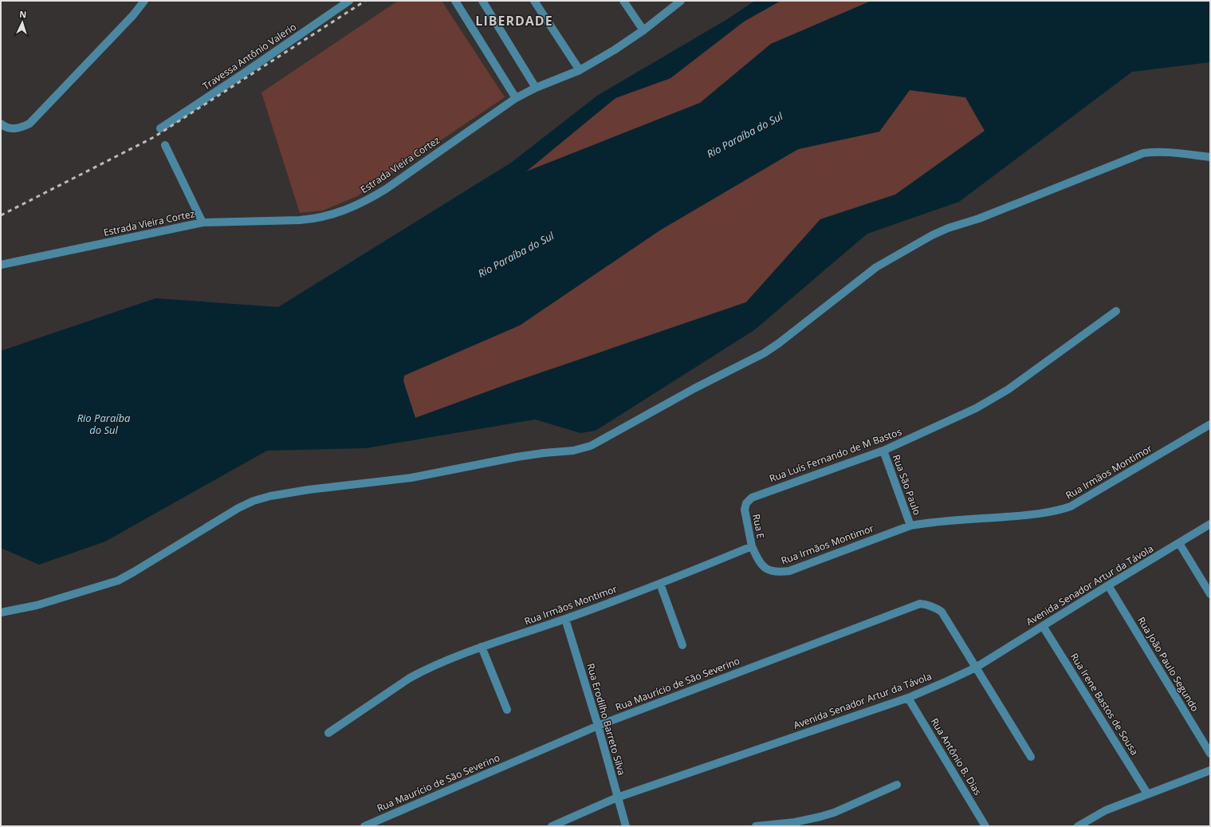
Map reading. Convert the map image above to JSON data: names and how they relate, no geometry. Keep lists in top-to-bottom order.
{
  "streets": {
    "street": [
      "Travessa Antônio Valerio",
      "Estrada Vieira Cortez",
      "Rua Luís Fernando de M Bastos",
      "Rua Irmãos Montimor",
      "Rua São Paulo",
      "Rua E",
      "Avenida Senador Artur da Távola",
      "Rua João Paulo Segundo",
      "Rua Maurício de São Severino",
      "Rua Irene Bastos de Sousa",
      "Rua Erodilho Barreto Silva",
      "Rua Antônio B. Dias"
    ]
  },
  "crossings": [
    ["Rua Luís Fernando de M Bastos", "Rua São Paulo"],
    ["Rua Luís Fernando de M Bastos", "Rua E"],
    ["Rua Irmãos Montimor", "Rua São Paulo"],
    ["Rua Irmãos Montimor", "Rua E"],
    ["Rua Irmãos Montimor", "Rua Erodilho Barreto Silva"],
    ["Avenida Senador Artur da Távola", "Rua João Paulo Segundo"],
    ["Avenida Senador Artur da Távola", "Rua Maurício de São Severino"],
    ["Avenida Senador Artur da Távola", "Rua Irene Bastos de Sousa"],
    ["Avenida Senador Artur da Távola", "Rua Erodilho Barreto Silva"],
    ["Avenida Senador Artur da Távola", "Rua Antônio B. Dias"],
    ["Rua Maurício de São Severino", "Rua Erodilho Barreto Silva"]
  ],
  "districts": ["LIBERDADE"],
  "water": ["Rio Paraíba do Sul"],
  "north": "top"
}
